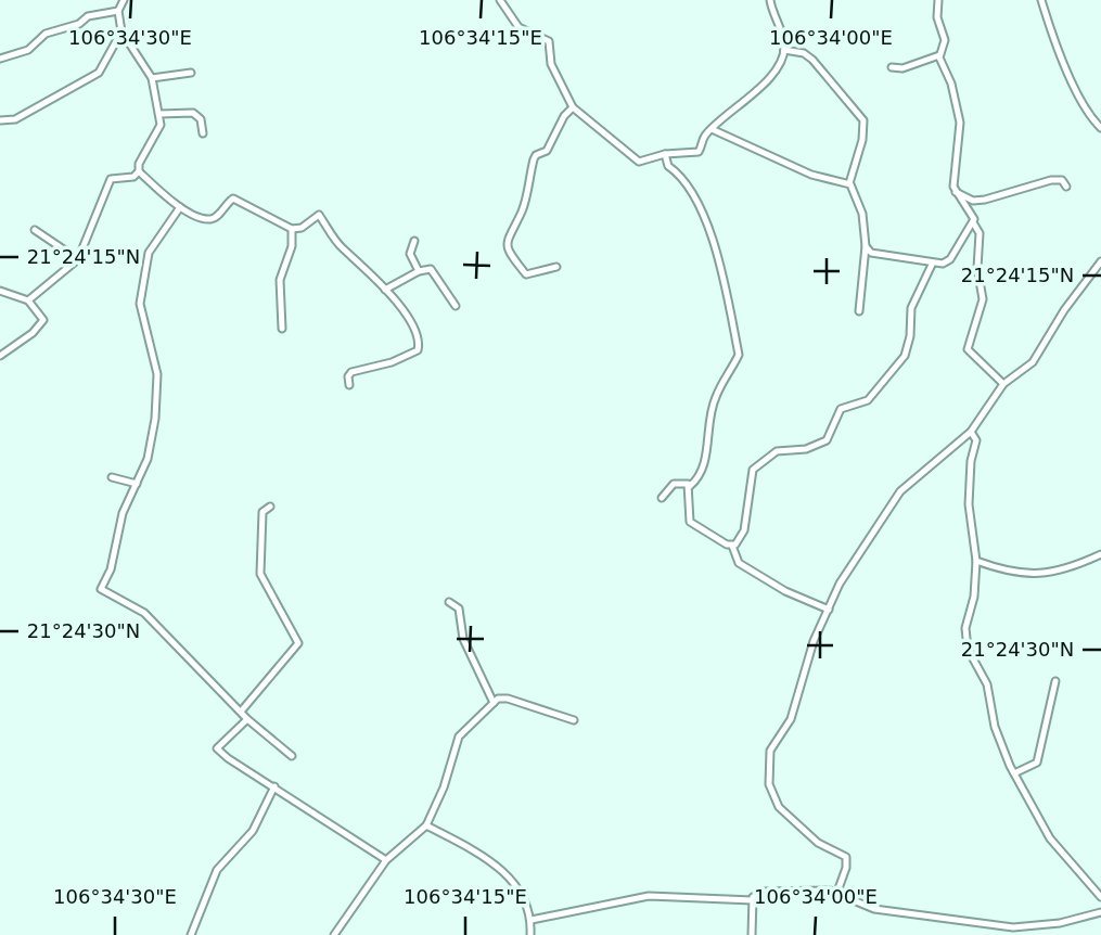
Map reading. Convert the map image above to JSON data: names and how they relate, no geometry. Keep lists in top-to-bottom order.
{
  "coordinates": [
    "106°34'30\"E",
    "106°34'15\"E",
    "106°34'00\"E",
    "21°24'15\"N",
    "21°24'30\"N"
  ]
}
